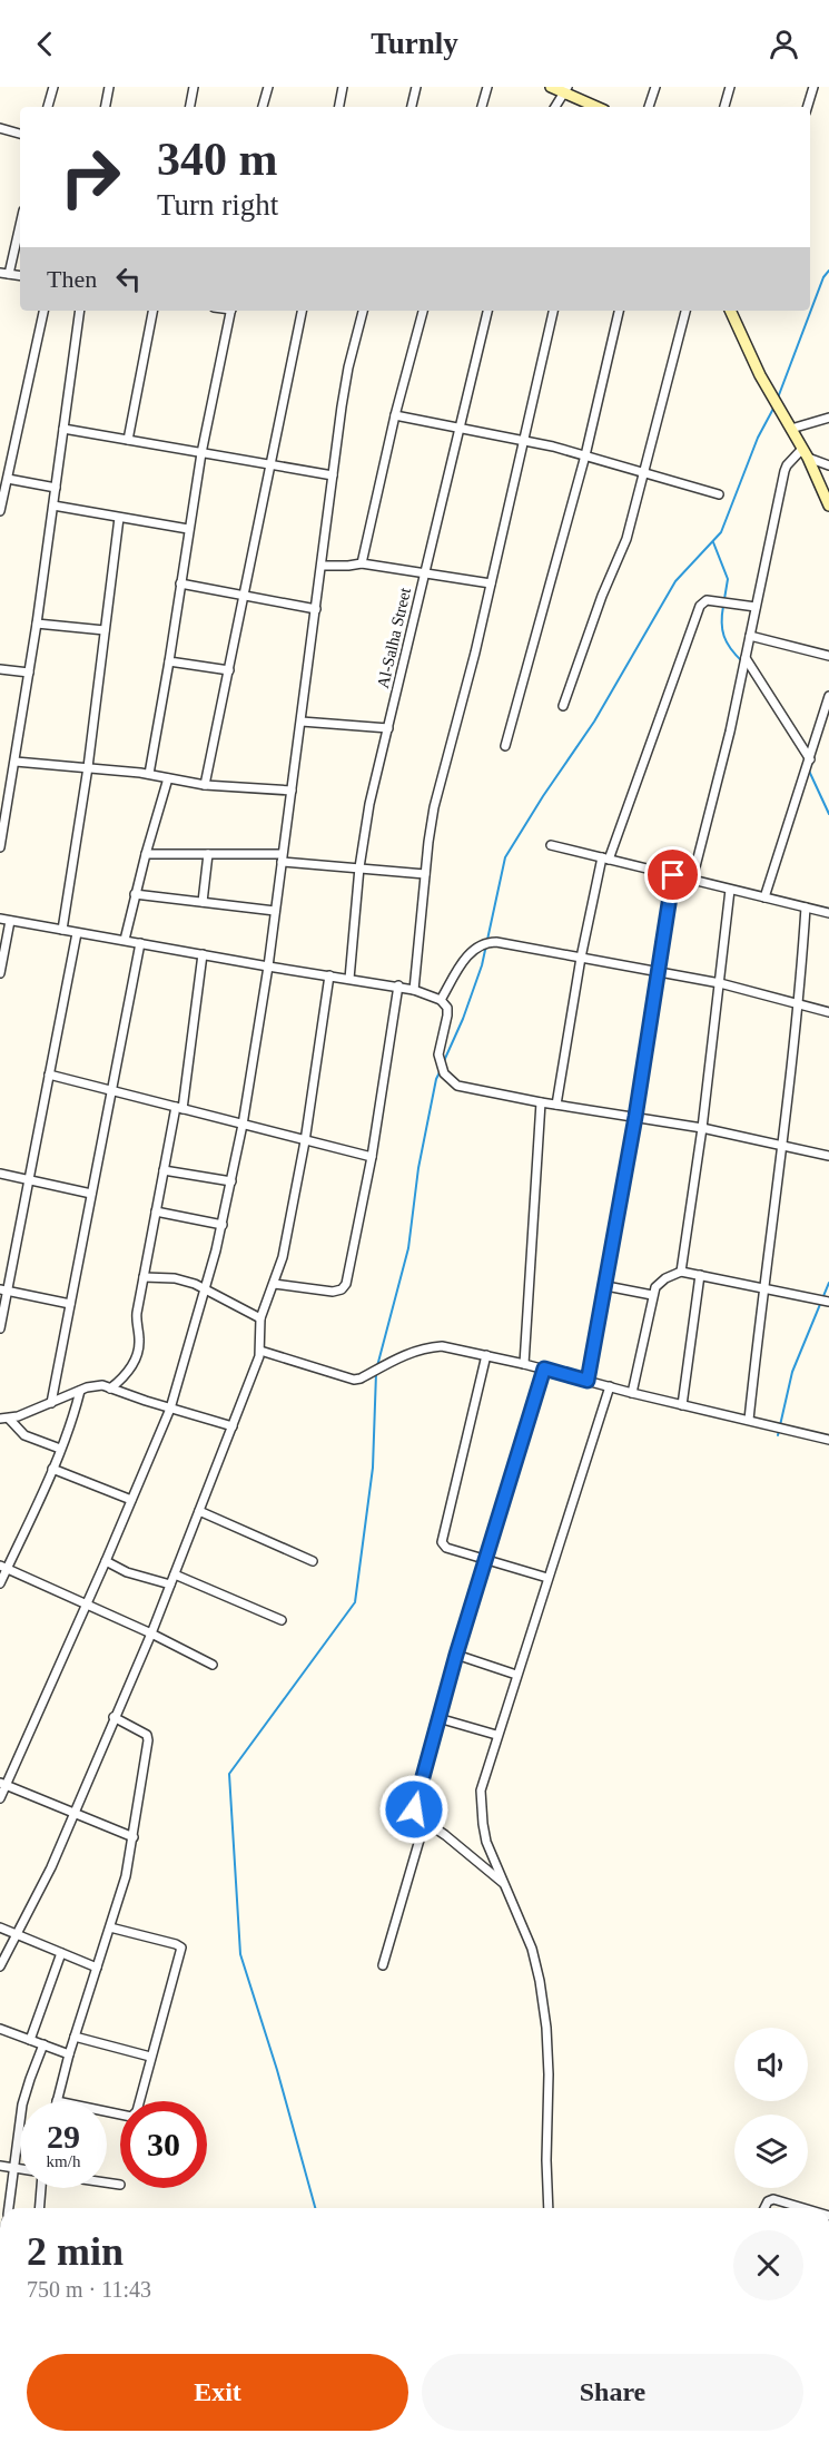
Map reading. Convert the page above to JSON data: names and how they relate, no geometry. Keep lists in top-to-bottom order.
{
  "streets": {
    "street": ["Al-Salha Street"]
  },
  "page": {
    "header": "Turnly",
    "turn": ["340 m", "Turn right"],
    "then": "Then",
    "speed": "29 km/h",
    "limit": "30",
    "heading": ["2 min", "750 m · 11:43"],
    "buttons": ["Exit", "Share"]
  }
}
